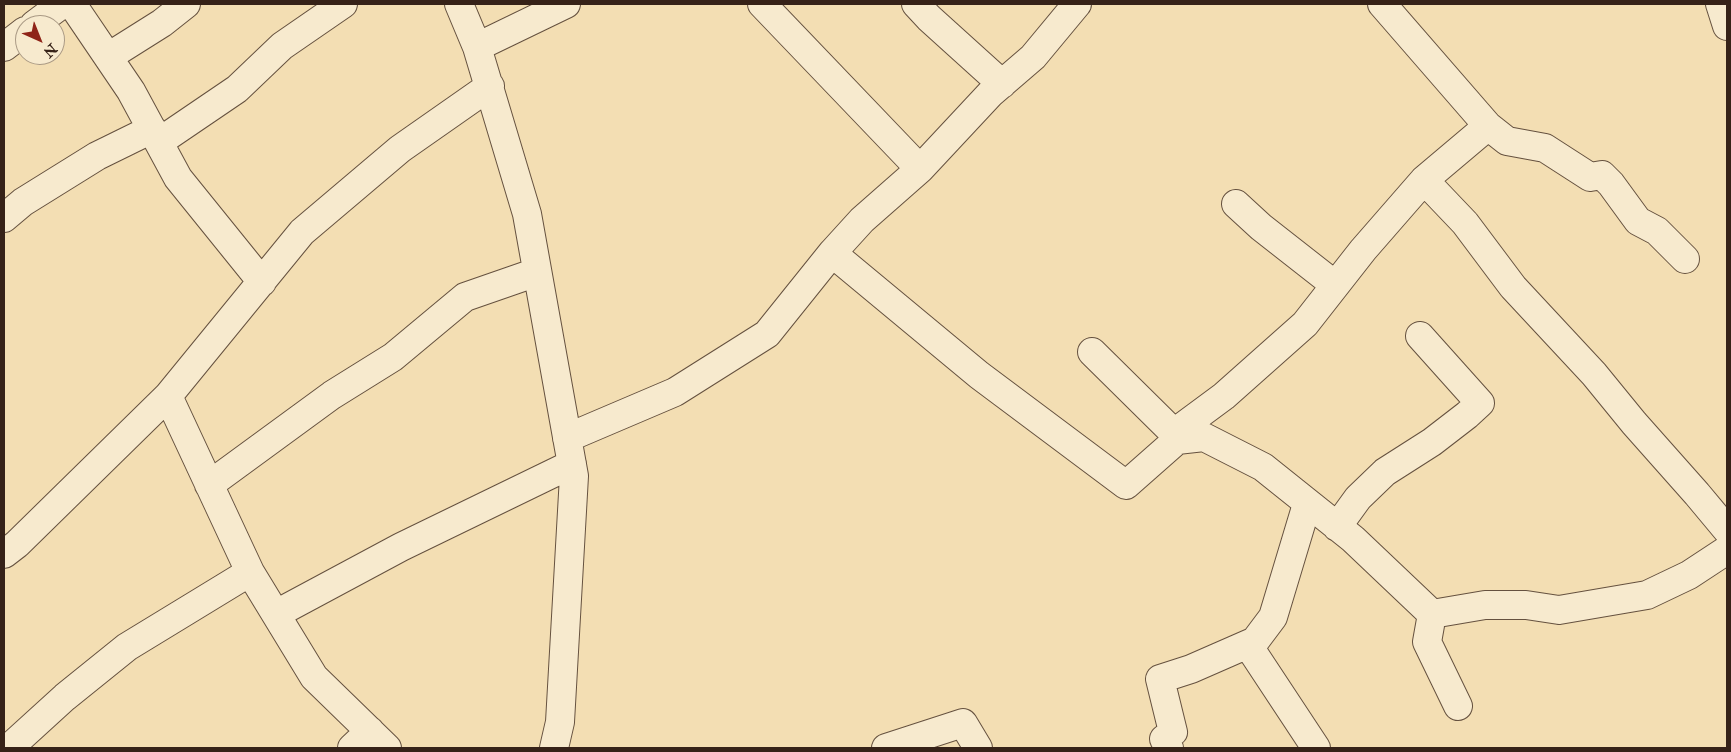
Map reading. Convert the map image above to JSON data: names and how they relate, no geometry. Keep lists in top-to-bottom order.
{
  "north": "bottom right"
}
